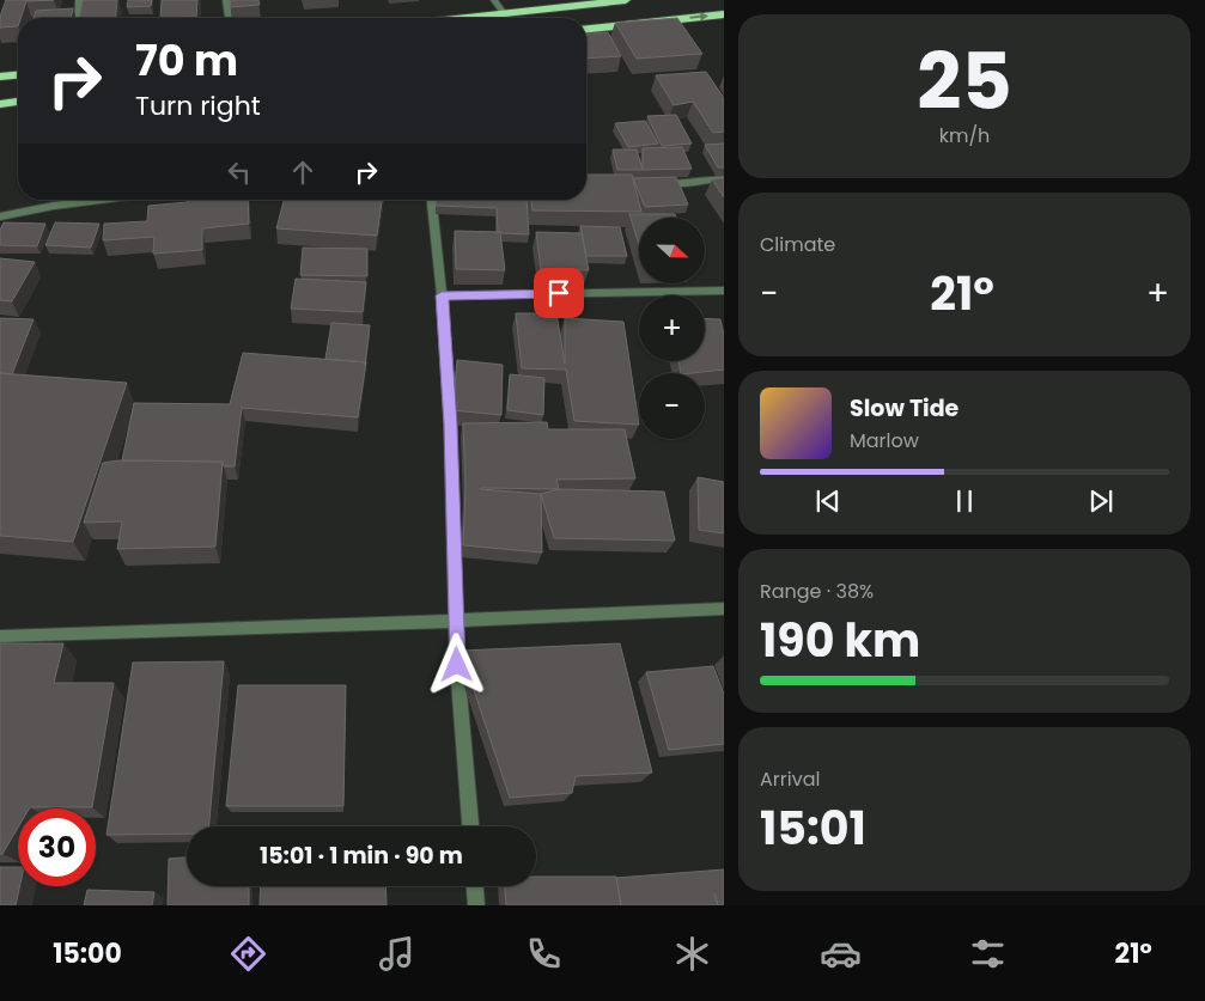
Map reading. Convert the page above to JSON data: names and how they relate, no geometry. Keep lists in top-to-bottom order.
{
  "north": "right",
  "page": {
    "tile": [
      ["25", "km/h"],
      "Climate",
      ["Range · 38%", "190 km"],
      ["Arrival", "15:01"]
    ],
    "turn": ["70 m", "Turn right"],
    "map_buttons": ["+", "−"],
    "heat": ["−", "21°", "+"],
    "song": ["Slow Tide", "Marlow"],
    "limit": "30",
    "trip": "15:01 · 1 min · 90 m",
    "tabs": ["15:00", "21°"]
  }
}
